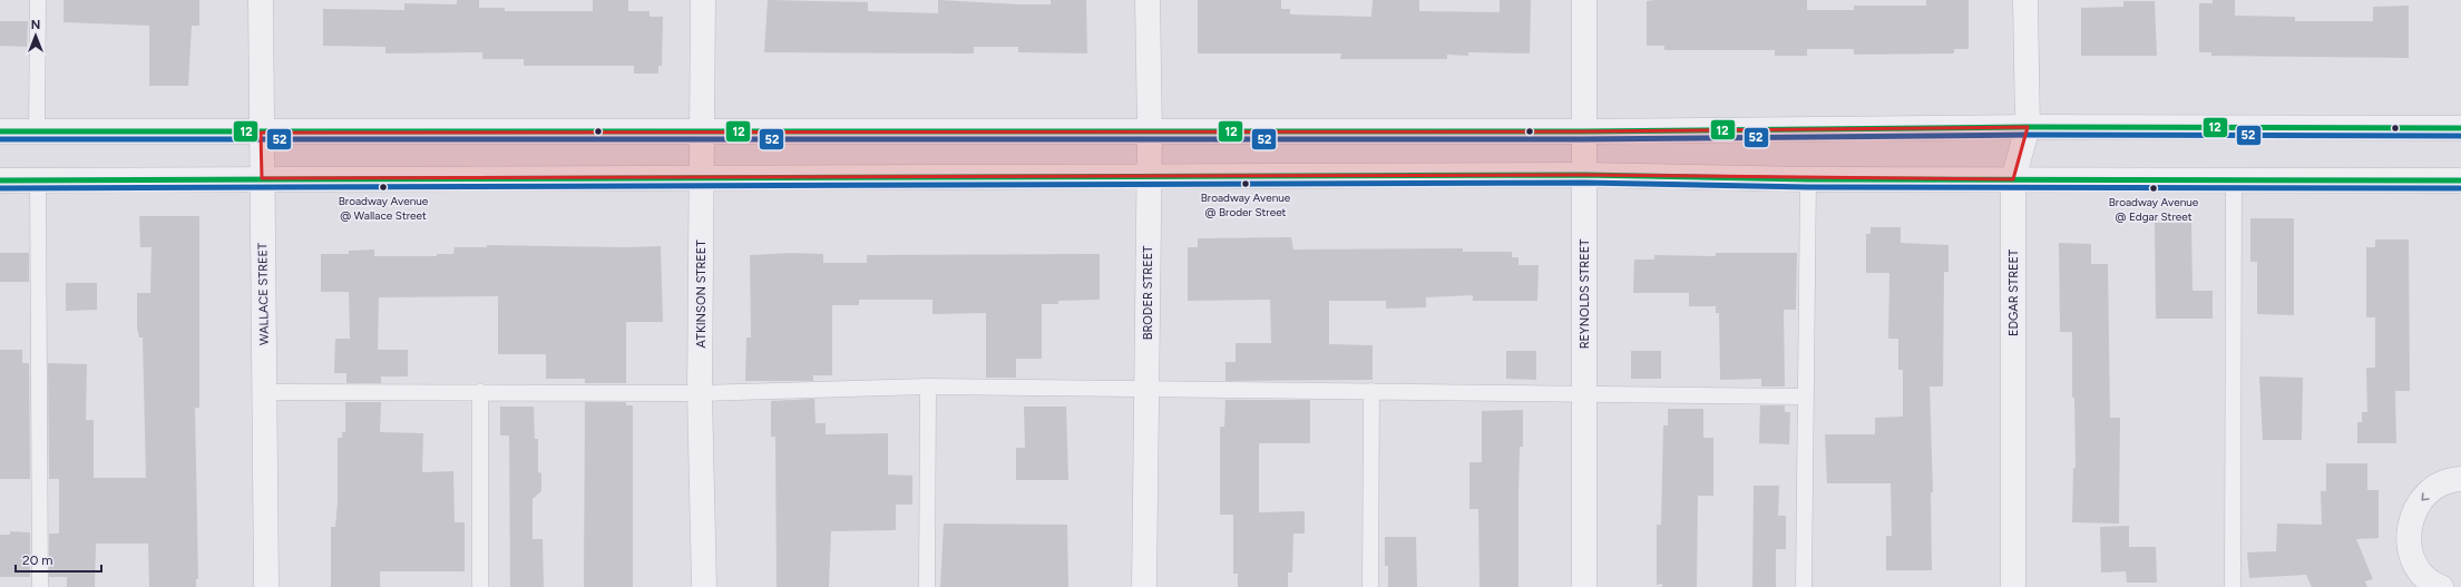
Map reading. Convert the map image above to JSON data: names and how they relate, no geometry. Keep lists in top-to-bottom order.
{
  "streets": {
    "street": [
      "BRODER STREET",
      "EDGAR STREET",
      "WALLACE STREET",
      "ATKINSON STREET",
      "REYNOLDS STREET"
    ]
  },
  "places": ["Broadway Avenue @ Broder Street", "Broadway Avenue @ Wallace Street", "Broadway Avenue @ Edgar Street"],
  "lines": ["transit line 12", "transit line 52"],
  "scale_bar": "20 m",
  "north": "top"
}
